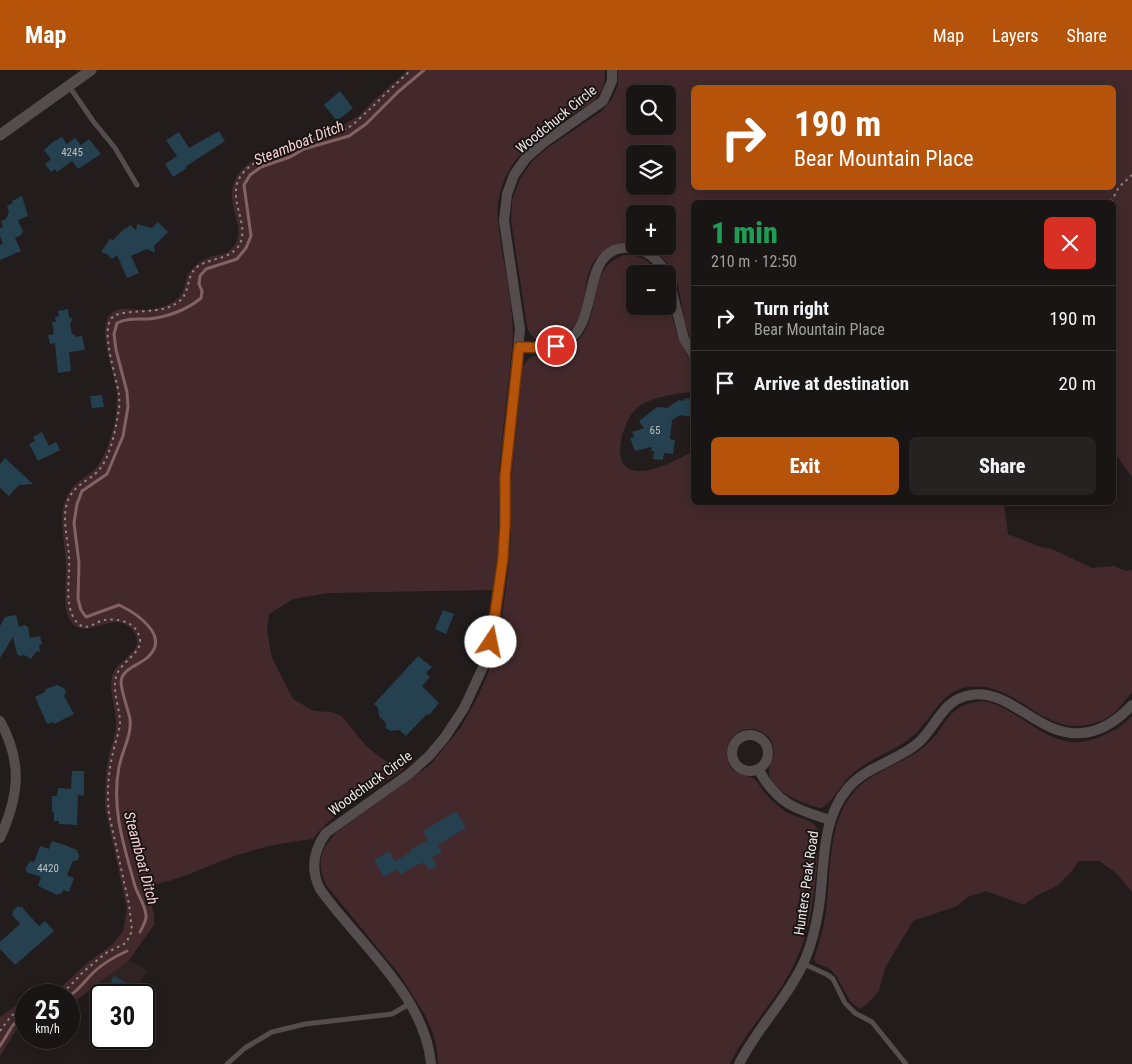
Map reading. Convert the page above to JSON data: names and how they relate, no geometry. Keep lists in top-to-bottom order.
{
  "streets": {
    "street": ["Woodchuck Circle", "Hunters Peak Road"]
  },
  "water": ["Steamboat Ditch"],
  "house_numbers": ["4245", "65", "4420"],
  "page": {
    "header": "Map",
    "nav": ["Map", "Layers", "Share"],
    "map_buttons": ["+", "−"],
    "turn": ["190 m", "Bear Mountain Place"],
    "heading": ["1 min", "210 m · 12:50"],
    "list": [
      {
        "name": "Turn right",
        "note": "Bear Mountain Place",
        "value": "190 m"
      },
      {
        "name": "Arrive at destination",
        "value": "20 m"
      }
    ],
    "buttons": ["Exit", "Share"],
    "speed": "25 km/h",
    "limit": "30"
  }
}
